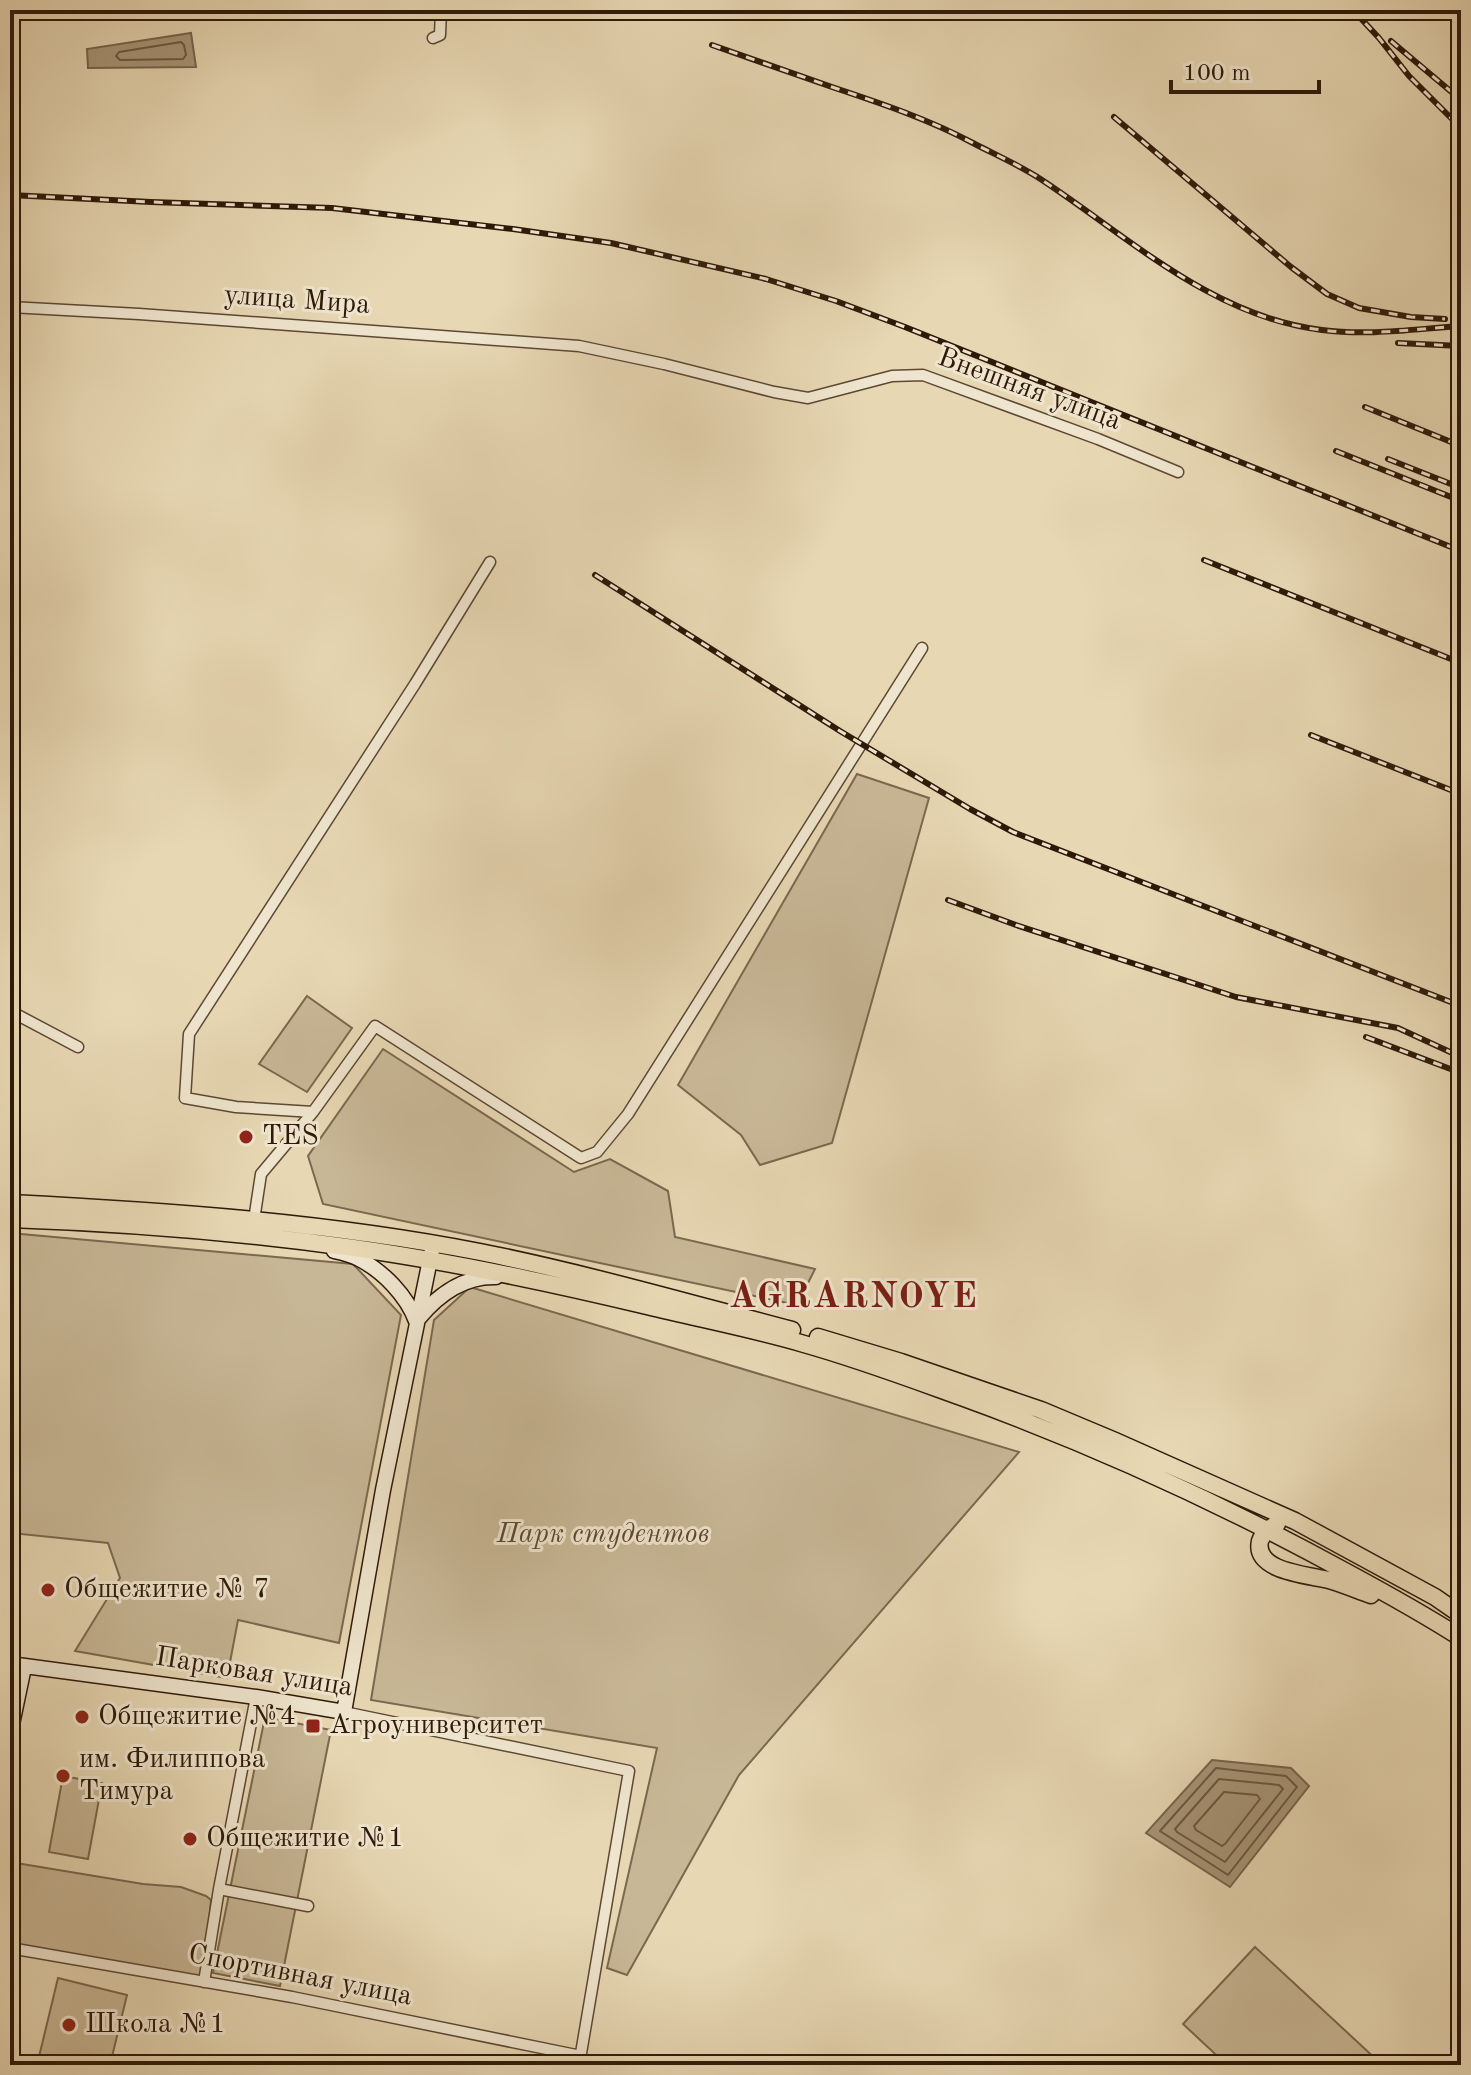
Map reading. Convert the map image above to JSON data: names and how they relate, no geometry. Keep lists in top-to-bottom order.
{
  "streets": {
    "street": [
      "улица Мира",
      "Внешняя улица",
      "Парковая улица",
      "Спортивная улица"
    ]
  },
  "crossings": [
    ["улица Мира", "Внешняя улица"],
    ["Парковая улица", "Спортивная улица"]
  ],
  "districts": ["AGRARNOYE"],
  "parks": ["Парк студентов"],
  "places": {
    "other": [
      "TES",
      "Общежитие № 7",
      "Общежитие №4",
      "им. Филиппова Тимура",
      "Общежитие №1",
      "Школа №1"
    ],
    "transit": ["Агроуниверситет"]
  },
  "scale_bar": "100 m"
}
